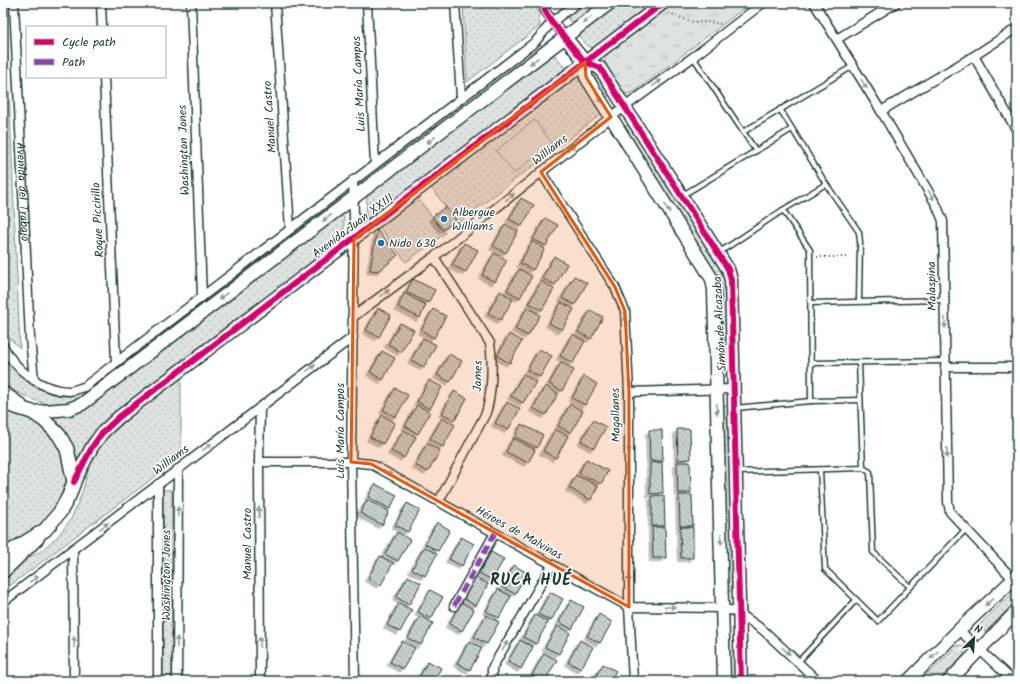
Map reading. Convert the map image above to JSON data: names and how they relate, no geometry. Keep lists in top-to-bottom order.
{
  "streets": {
    "street": [
      "Luis María Campos",
      "Manuel Castro",
      "Washington Jones",
      "Williams",
      "Avenida del Trabajo",
      "Roque Piccirillo",
      "Avenida Juan XXIII",
      "Malaspina",
      "Simón de Alcazaba",
      "James",
      "Magallanes",
      "Héroes de Malvinas"
    ]
  },
  "crossings": [
    ["Luis María Campos", "Williams"],
    ["Luis María Campos", "Avenida Juan XXIII"],
    ["Luis María Campos", "Héroes de Malvinas"],
    ["Manuel Castro", "Williams"],
    ["Manuel Castro", "Héroes de Malvinas"],
    ["Washington Jones", "Williams"],
    ["Williams", "Simón de Alcazaba"],
    ["Williams", "James"],
    ["Williams", "Magallanes"],
    ["Avenida Juan XXIII", "Simón de Alcazaba"],
    ["Simón de Alcazaba", "Héroes de Malvinas"],
    ["James", "Héroes de Malvinas"],
    ["Magallanes", "Héroes de Malvinas"]
  ],
  "one_way": [
    "Manuel Castro",
    "Williams",
    "Malaspina",
    "Magallanes",
    "Héroes de Malvinas"
  ],
  "districts": ["RUCA HUÉ"],
  "places": ["Albergue Williams", "Nido 630"],
  "legend": ["Cycle path", "Path"],
  "north": "top right"
}
